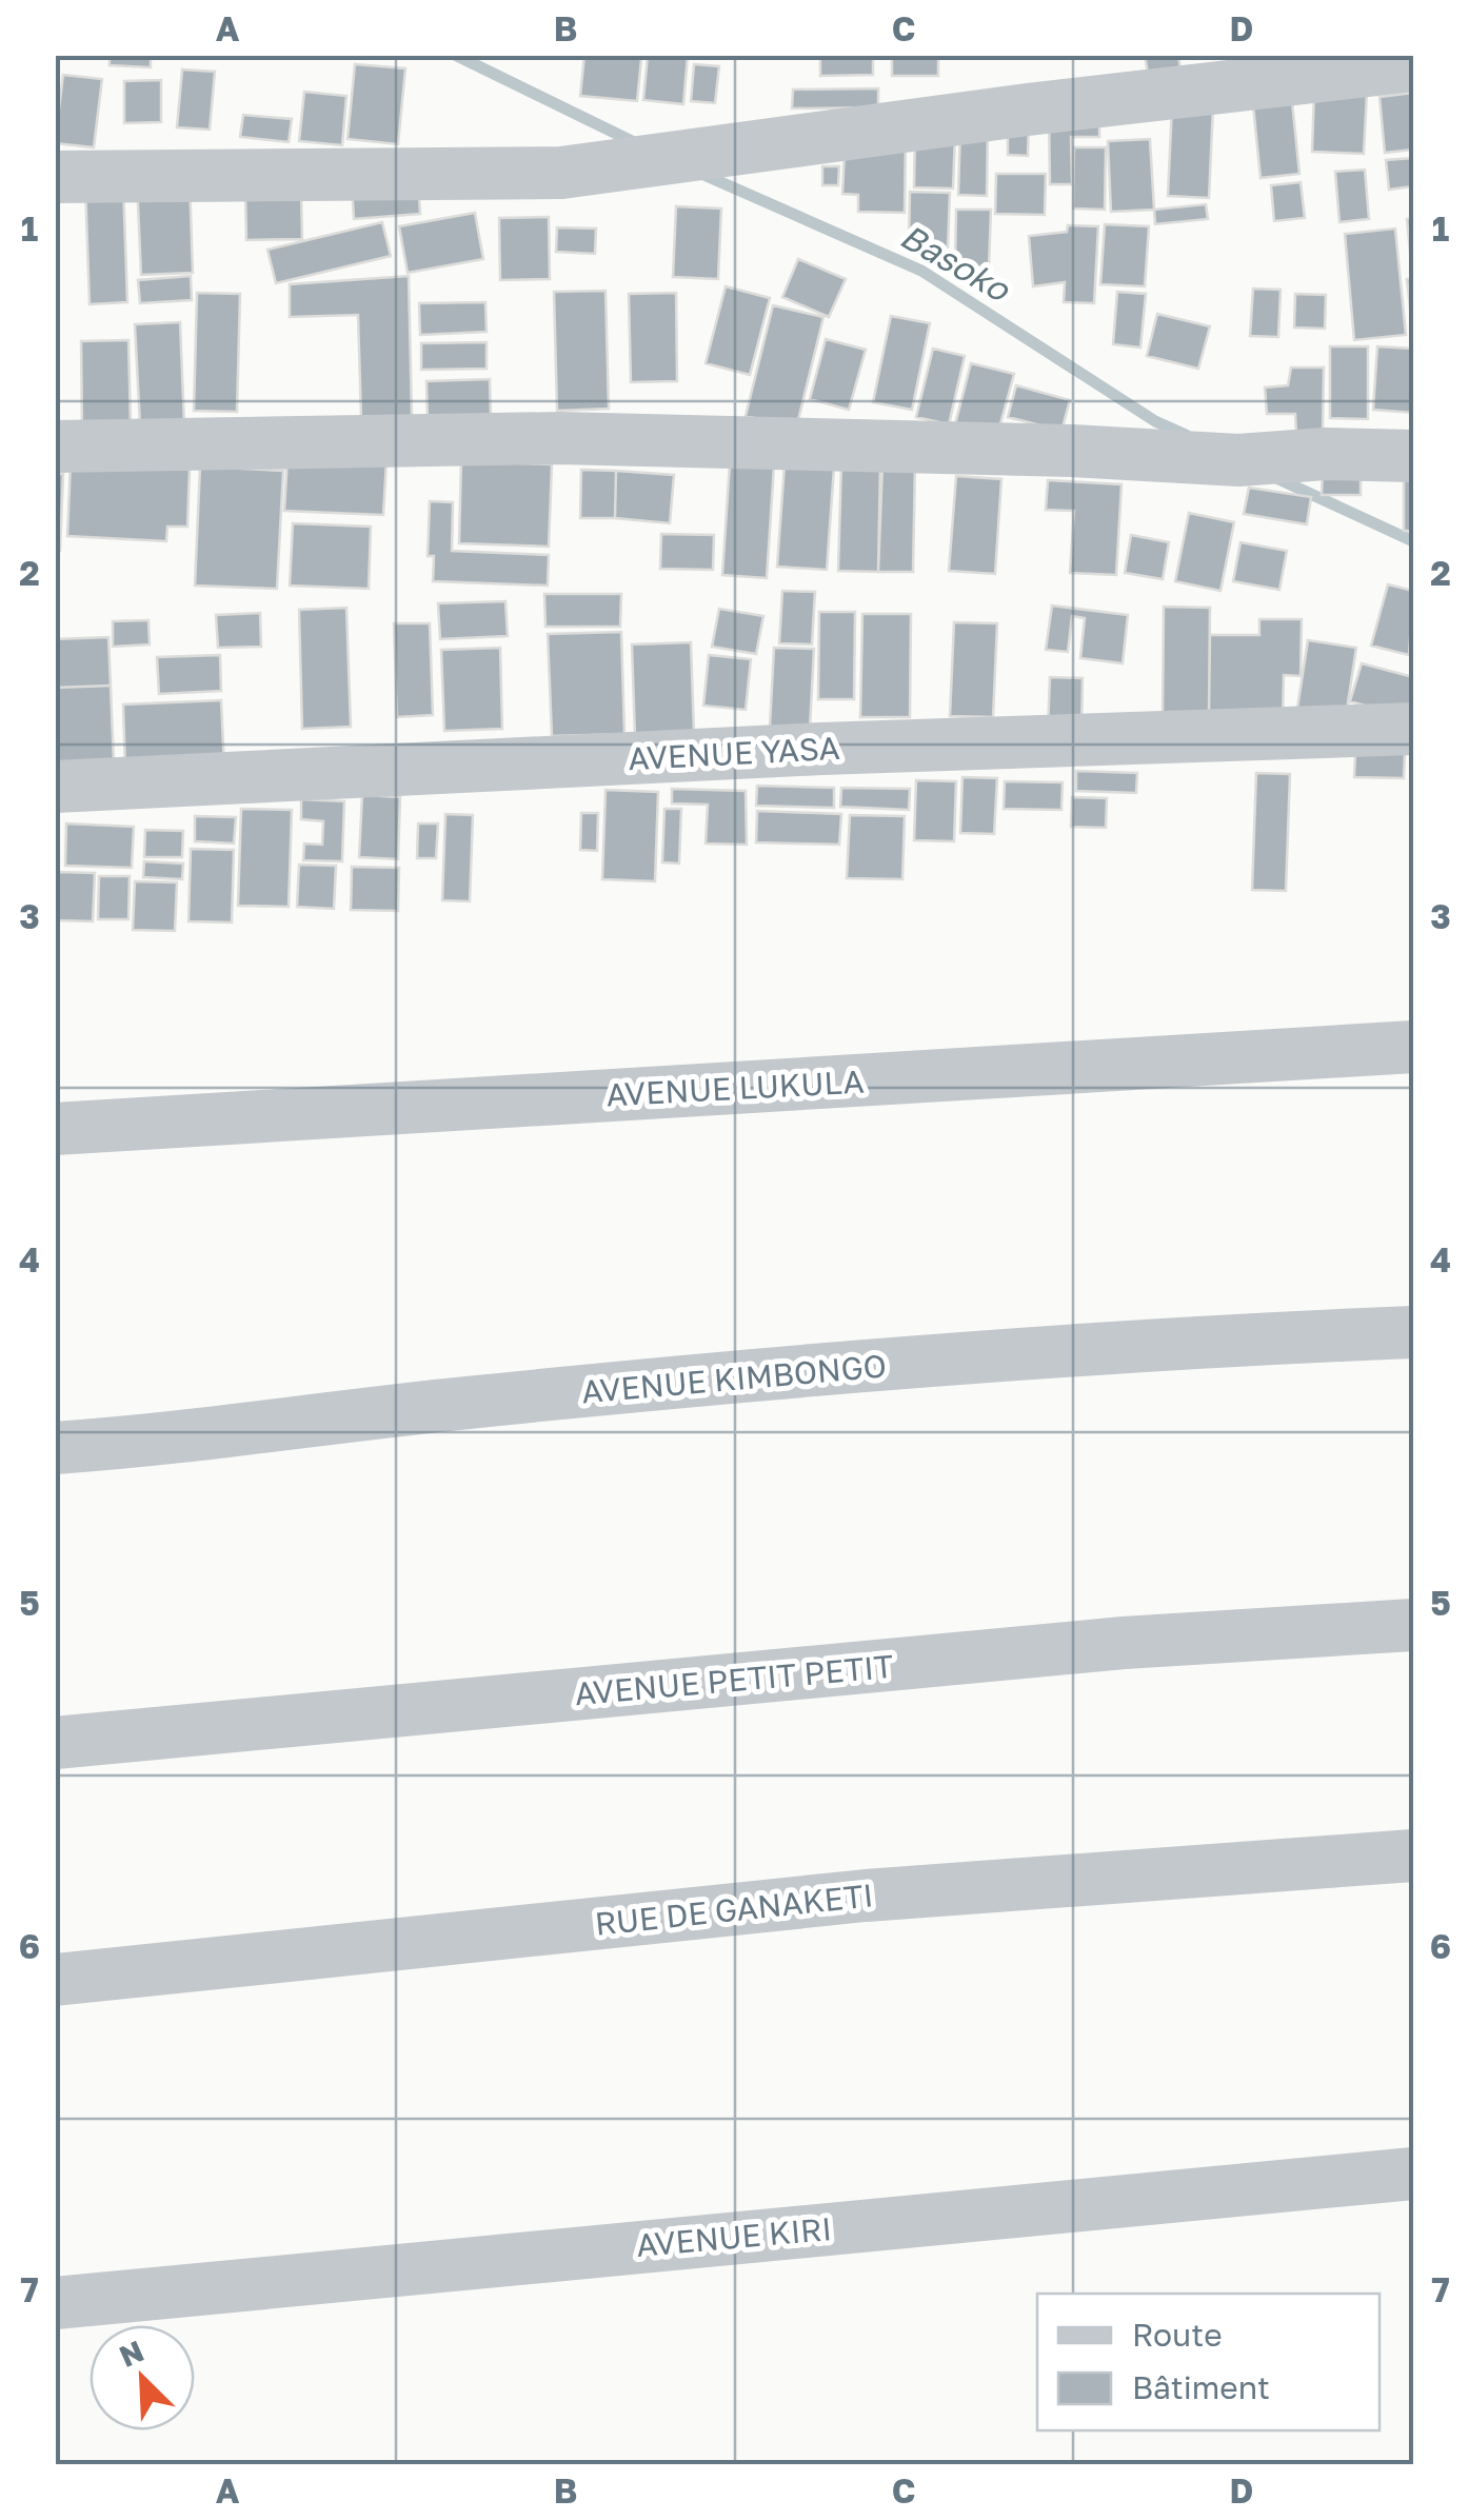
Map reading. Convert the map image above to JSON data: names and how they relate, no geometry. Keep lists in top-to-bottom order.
{
  "streets": {
    "street": [
      "AVENUE YASA",
      "AVENUE LUKULA",
      "AVENUE KIMBONGO",
      "AVENUE PETIT PETIT",
      "RUE DE GANAKETI",
      "AVENUE KIRI"
    ]
  },
  "water": ["Basoko"],
  "legend": ["Route", "Bâtiment"],
  "north": "top left",
  "grid": {
    "columns": [
      "A",
      "B",
      "C",
      "D"
    ],
    "rows": [
      "1",
      "2",
      "3",
      "4",
      "5",
      "6",
      "7"
    ]
  }
}
